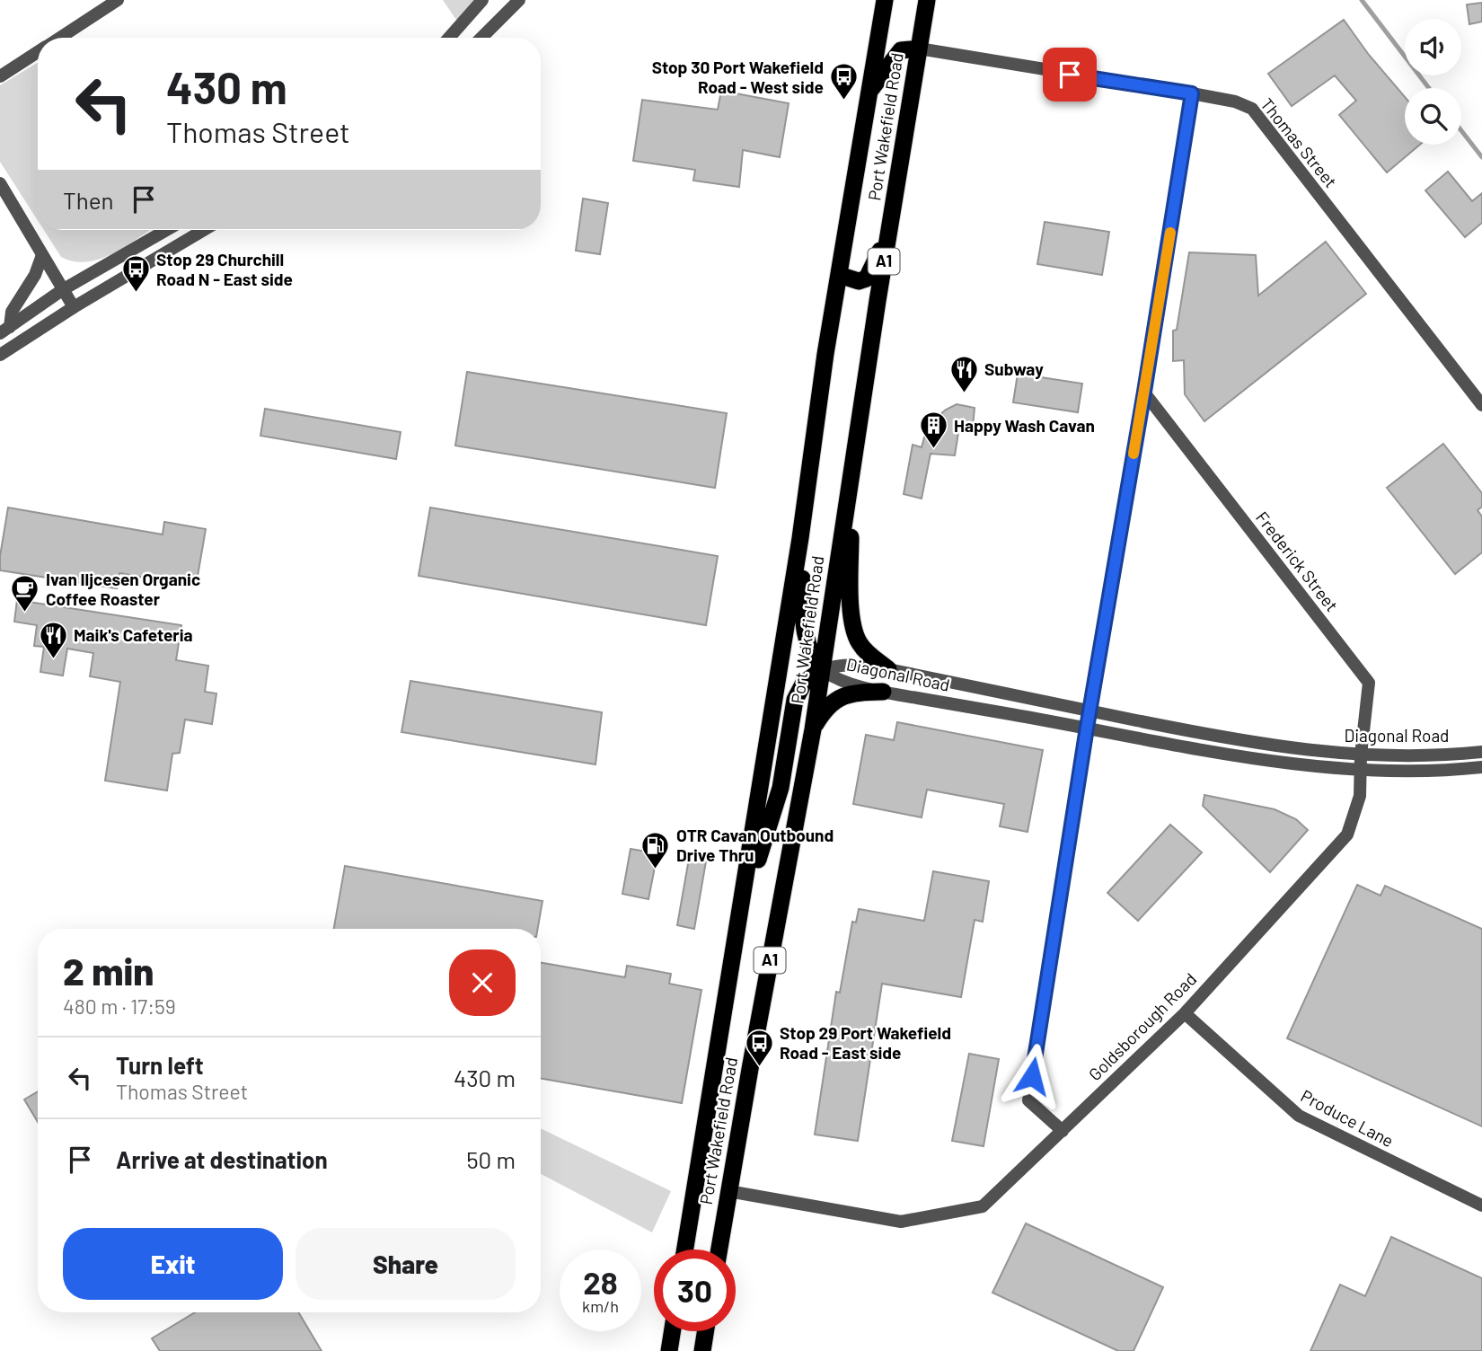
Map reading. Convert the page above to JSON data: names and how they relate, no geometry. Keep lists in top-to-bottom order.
{
  "streets": {
    "highway": ["Port Wakefield Road", "A1"],
    "street": [
      "Thomas Street",
      "Frederick Street",
      "Diagonal Road",
      "Goldsborough Road",
      "Produce Lane"
    ]
  },
  "crossings": [
    ["Port Wakefield Road", "Thomas Street"],
    ["Port Wakefield Road", "Diagonal Road"],
    ["Port Wakefield Road", "Goldsborough Road"],
    ["Frederick Street", "Diagonal Road"],
    ["Frederick Street", "Goldsborough Road"],
    ["Diagonal Road", "Goldsborough Road"],
    ["Goldsborough Road", "Produce Lane"]
  ],
  "places": {
    "bus stop": ["Stop 30 Port Wakefield Road - West side", "Stop 29 Churchill Road N - East side", "Stop 29 Port Wakefield Road - East side"],
    "restaurant": ["Subway", "Maik's Cafeteria"],
    "building": ["Happy Wash Cavan"],
    "cafe": ["Ivan Iljcesen Organic Coffee Roaster"],
    "fuel station": ["OTR Cavan Outbound Drive Thru"]
  },
  "page": {
    "turn": ["430 m", "Thomas Street"],
    "then": "Then",
    "heading": ["2 min", "480 m · 17:59"],
    "list": [
      {
        "name": "Turn left",
        "note": "Thomas Street",
        "value": "430 m"
      },
      {
        "name": "Arrive at destination",
        "value": "50 m"
      }
    ],
    "buttons": ["Exit", "Share"],
    "speed": "28 km/h",
    "limit": "30"
  }
}
